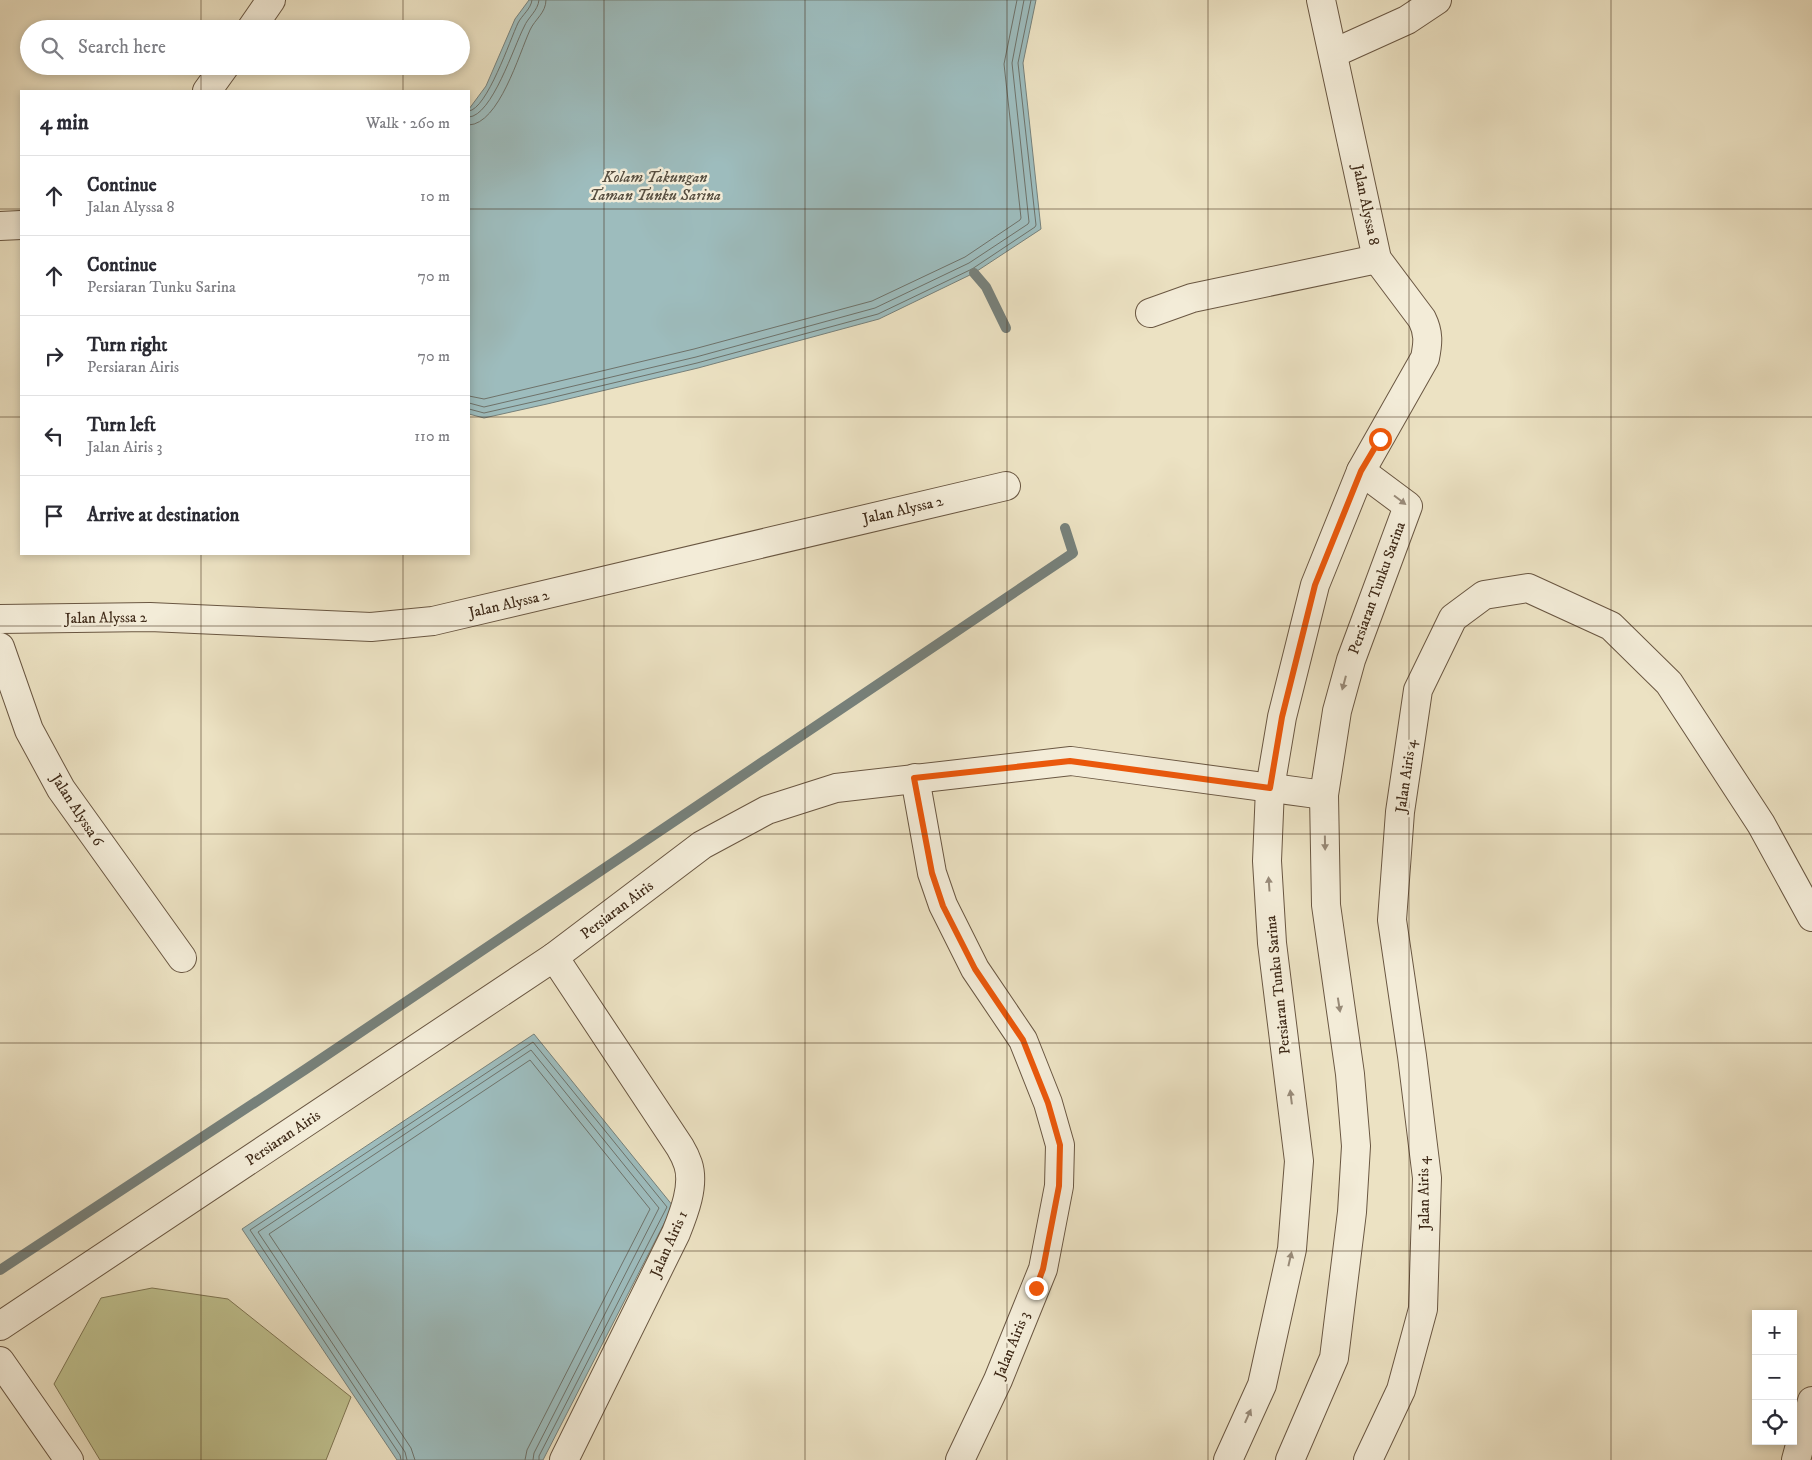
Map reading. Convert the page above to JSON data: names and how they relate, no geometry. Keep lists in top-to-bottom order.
{
  "streets": {
    "street": [
      "Jalan Alyssa 8",
      "Jalan Alyssa 2",
      "Persiaran Tunku Sarina",
      "Jalan Airis 4",
      "Jalan Alyssa 6",
      "Persiaran Airis",
      "Jalan Airis 1",
      "Jalan Airis 3"
    ]
  },
  "crossings": [
    ["Jalan Alyssa 8", "Persiaran Tunku Sarina"],
    ["Persiaran Tunku Sarina", "Persiaran Airis"],
    ["Persiaran Airis", "Jalan Airis 1"],
    ["Persiaran Airis", "Jalan Airis 3"]
  ],
  "water": ["Kolam Takungan Taman Tunku Sarina"],
  "page": {
    "search": "Search here",
    "heading": ["4 min", "Walk · 260 m"],
    "list": [
      ["Continue", "Jalan Alyssa 8", "10 m"],
      ["Continue", "Persiaran Tunku Sarina", "70 m"],
      ["Turn right", "Persiaran Airis", "70 m"],
      ["Turn left", "Jalan Airis 3", "110 m"],
      "Arrive at destination"
    ],
    "map_buttons": ["+", "−"]
  }
}
